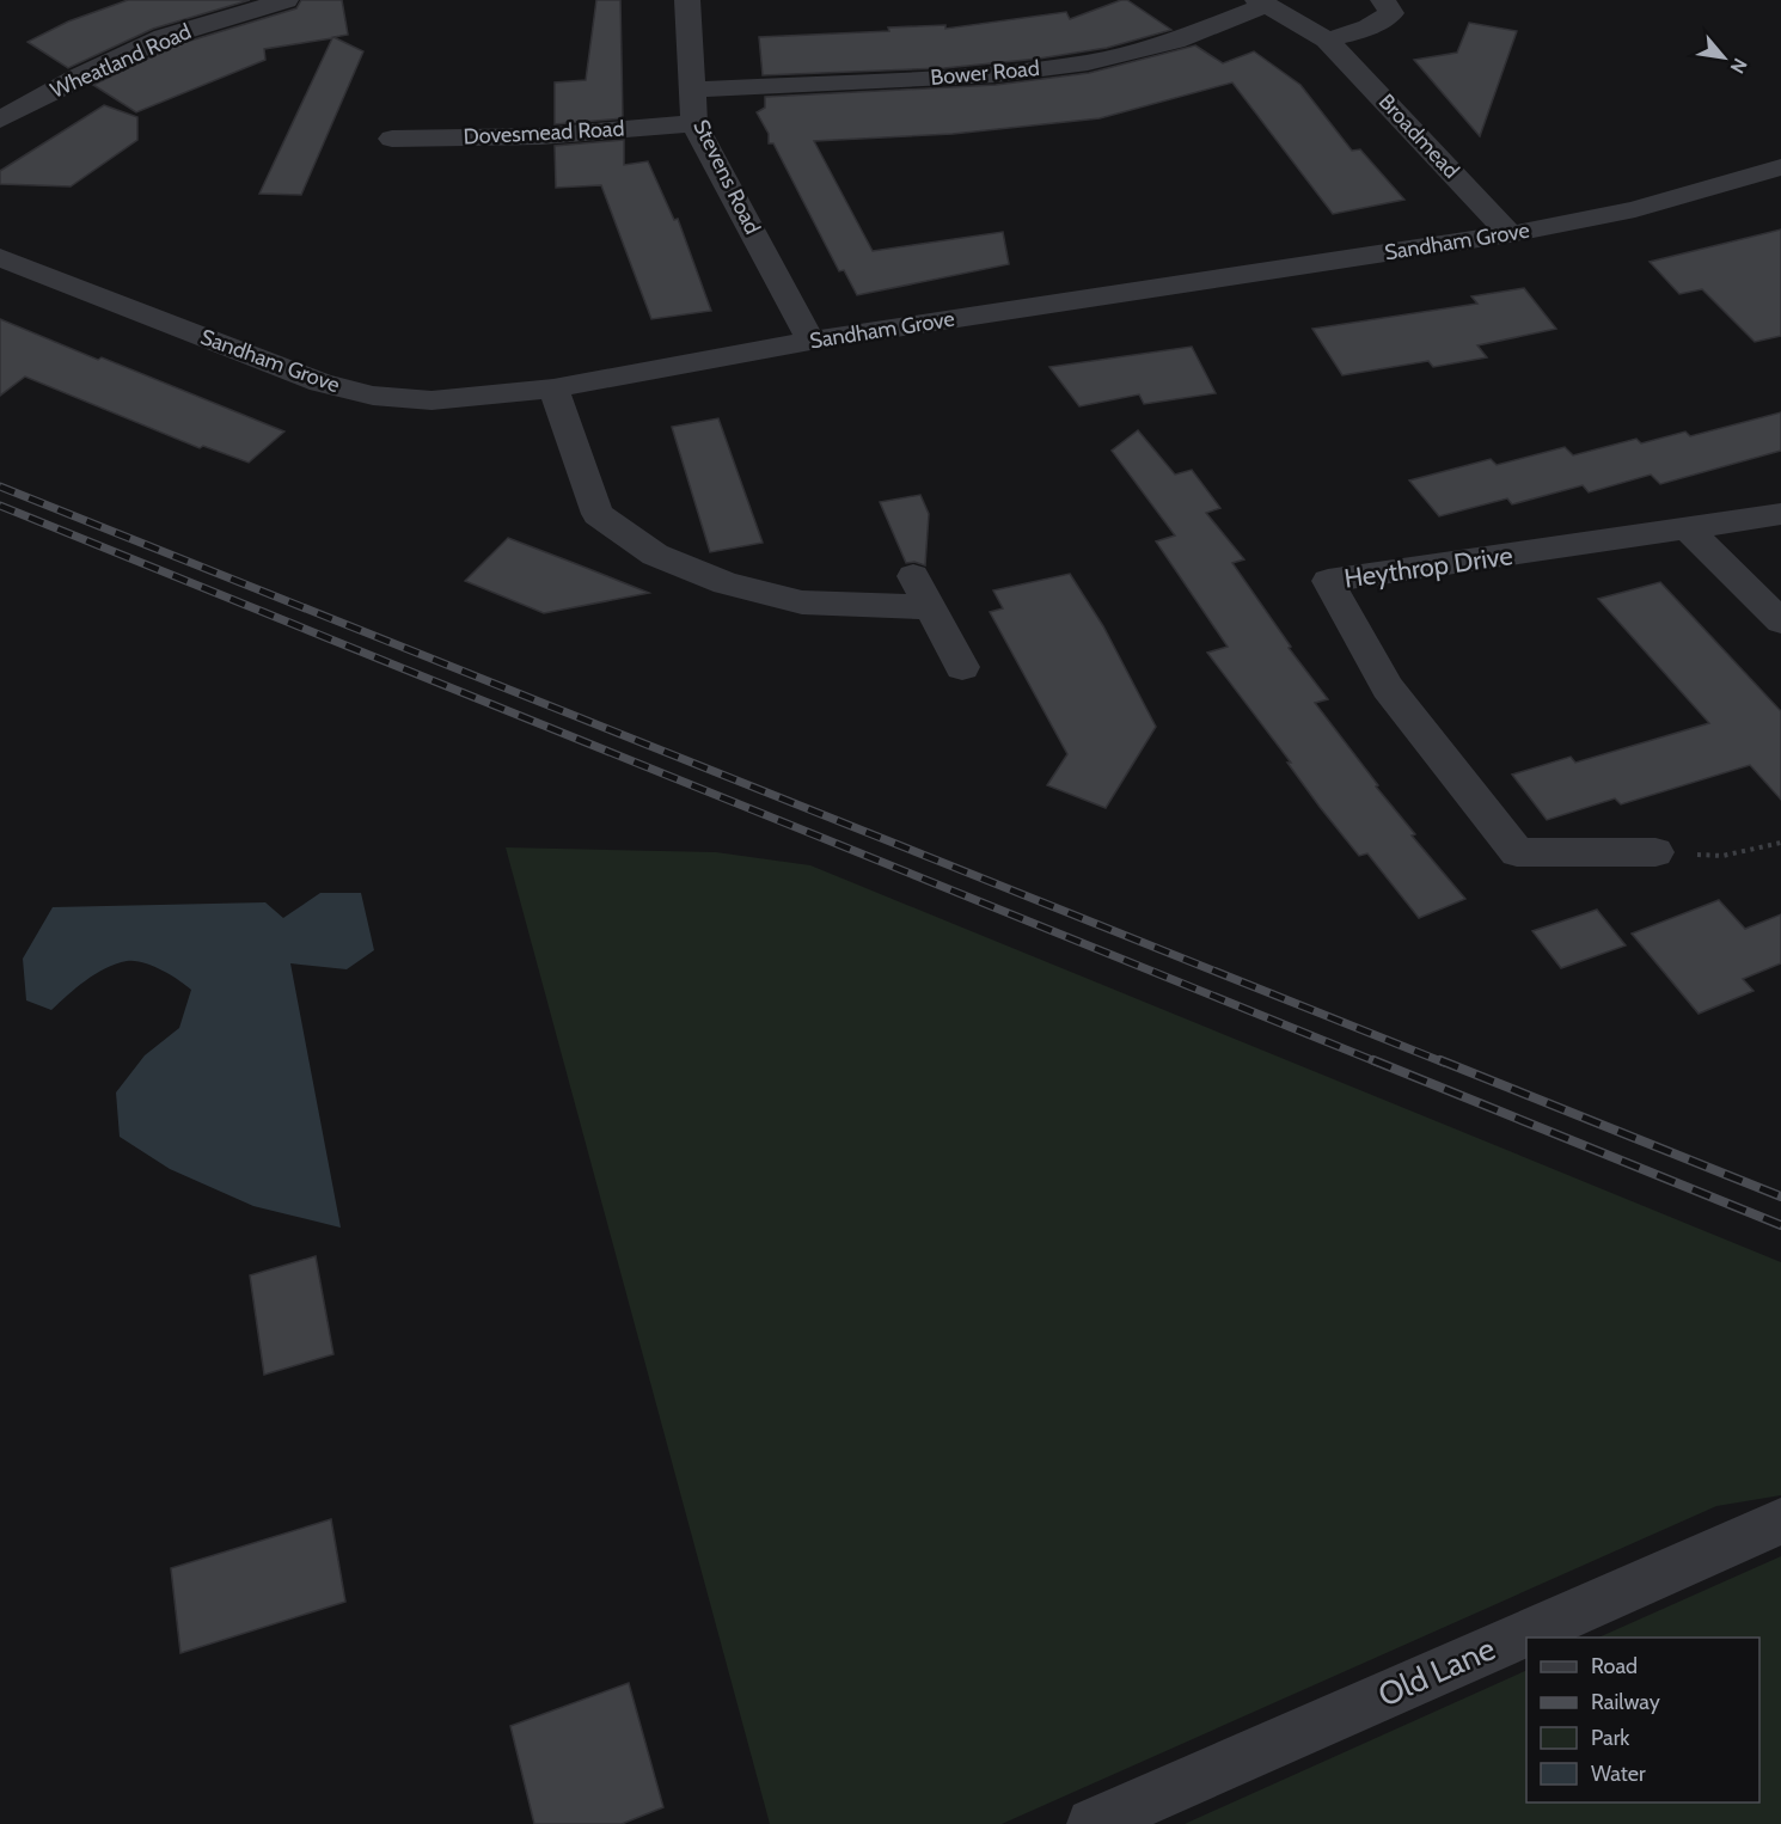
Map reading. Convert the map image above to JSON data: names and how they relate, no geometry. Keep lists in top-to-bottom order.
{
  "streets": {
    "street": [
      "Wheatland Road",
      "Bower Road",
      "Dovesmead Road",
      "Broadmead",
      "Stevens Road",
      "Sandham Grove",
      "Heythrop Drive",
      "Old Lane"
    ]
  },
  "crossings": [
    ["Bower Road", "Broadmead"],
    ["Bower Road", "Stevens Road"],
    ["Dovesmead Road", "Stevens Road"],
    ["Broadmead", "Sandham Grove"],
    ["Stevens Road", "Sandham Grove"]
  ],
  "legend": [
    "Road",
    "Railway",
    "Park",
    "Water"
  ],
  "north": "bottom right"
}
